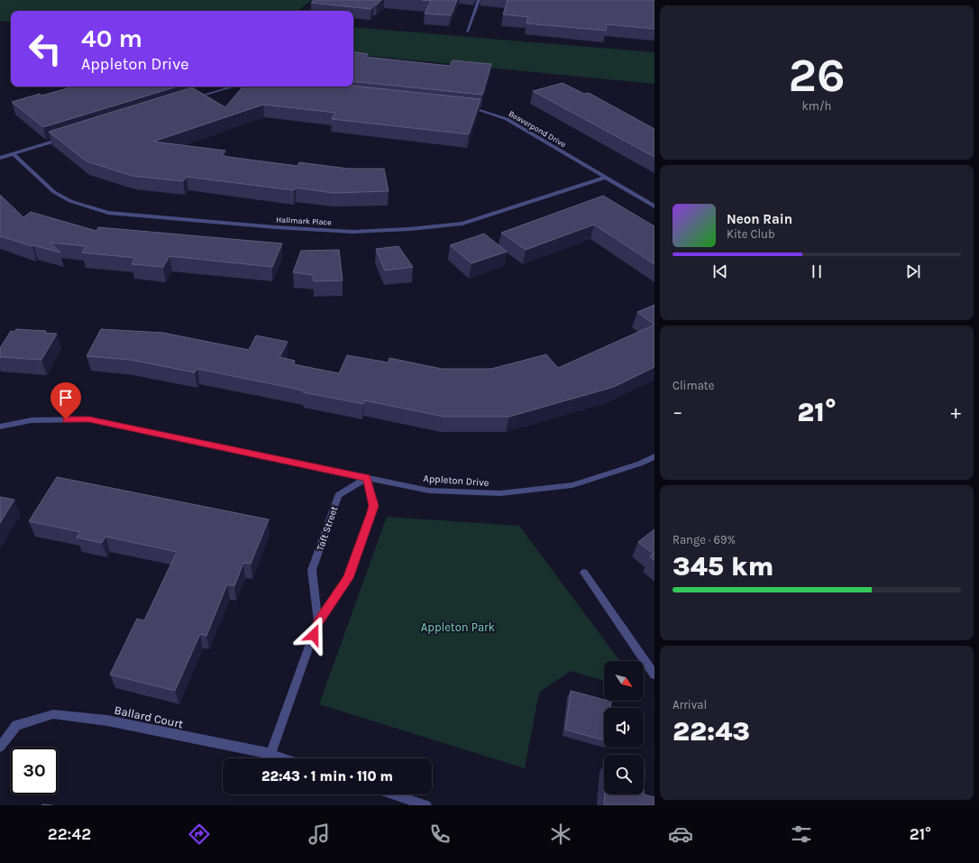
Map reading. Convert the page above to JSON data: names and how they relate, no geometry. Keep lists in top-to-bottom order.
{
  "streets": {
    "street": [
      "Beaverpond Drive",
      "Hallmark Place",
      "Appleton Drive",
      "Taft Street",
      "Ballard Court"
    ]
  },
  "crossings": [
    ["Beaverpond Drive", "Hallmark Place"],
    ["Appleton Drive", "Taft Street"],
    ["Taft Street", "Ballard Court"]
  ],
  "parks": ["Appleton Park"],
  "north": "bottom right",
  "page": {
    "tile": [
      ["26", "km/h"],
      "Climate",
      ["Range · 69%", "345 km"],
      ["Arrival", "22:43"]
    ],
    "turn": ["40 m", "Appleton Drive"],
    "song": ["Neon Rain", "Kite Club"],
    "heat": ["−", "21°", "+"],
    "limit": "30",
    "trip": "22:43 · 1 min · 110 m",
    "tabs": ["22:42", "21°"]
  }
}
